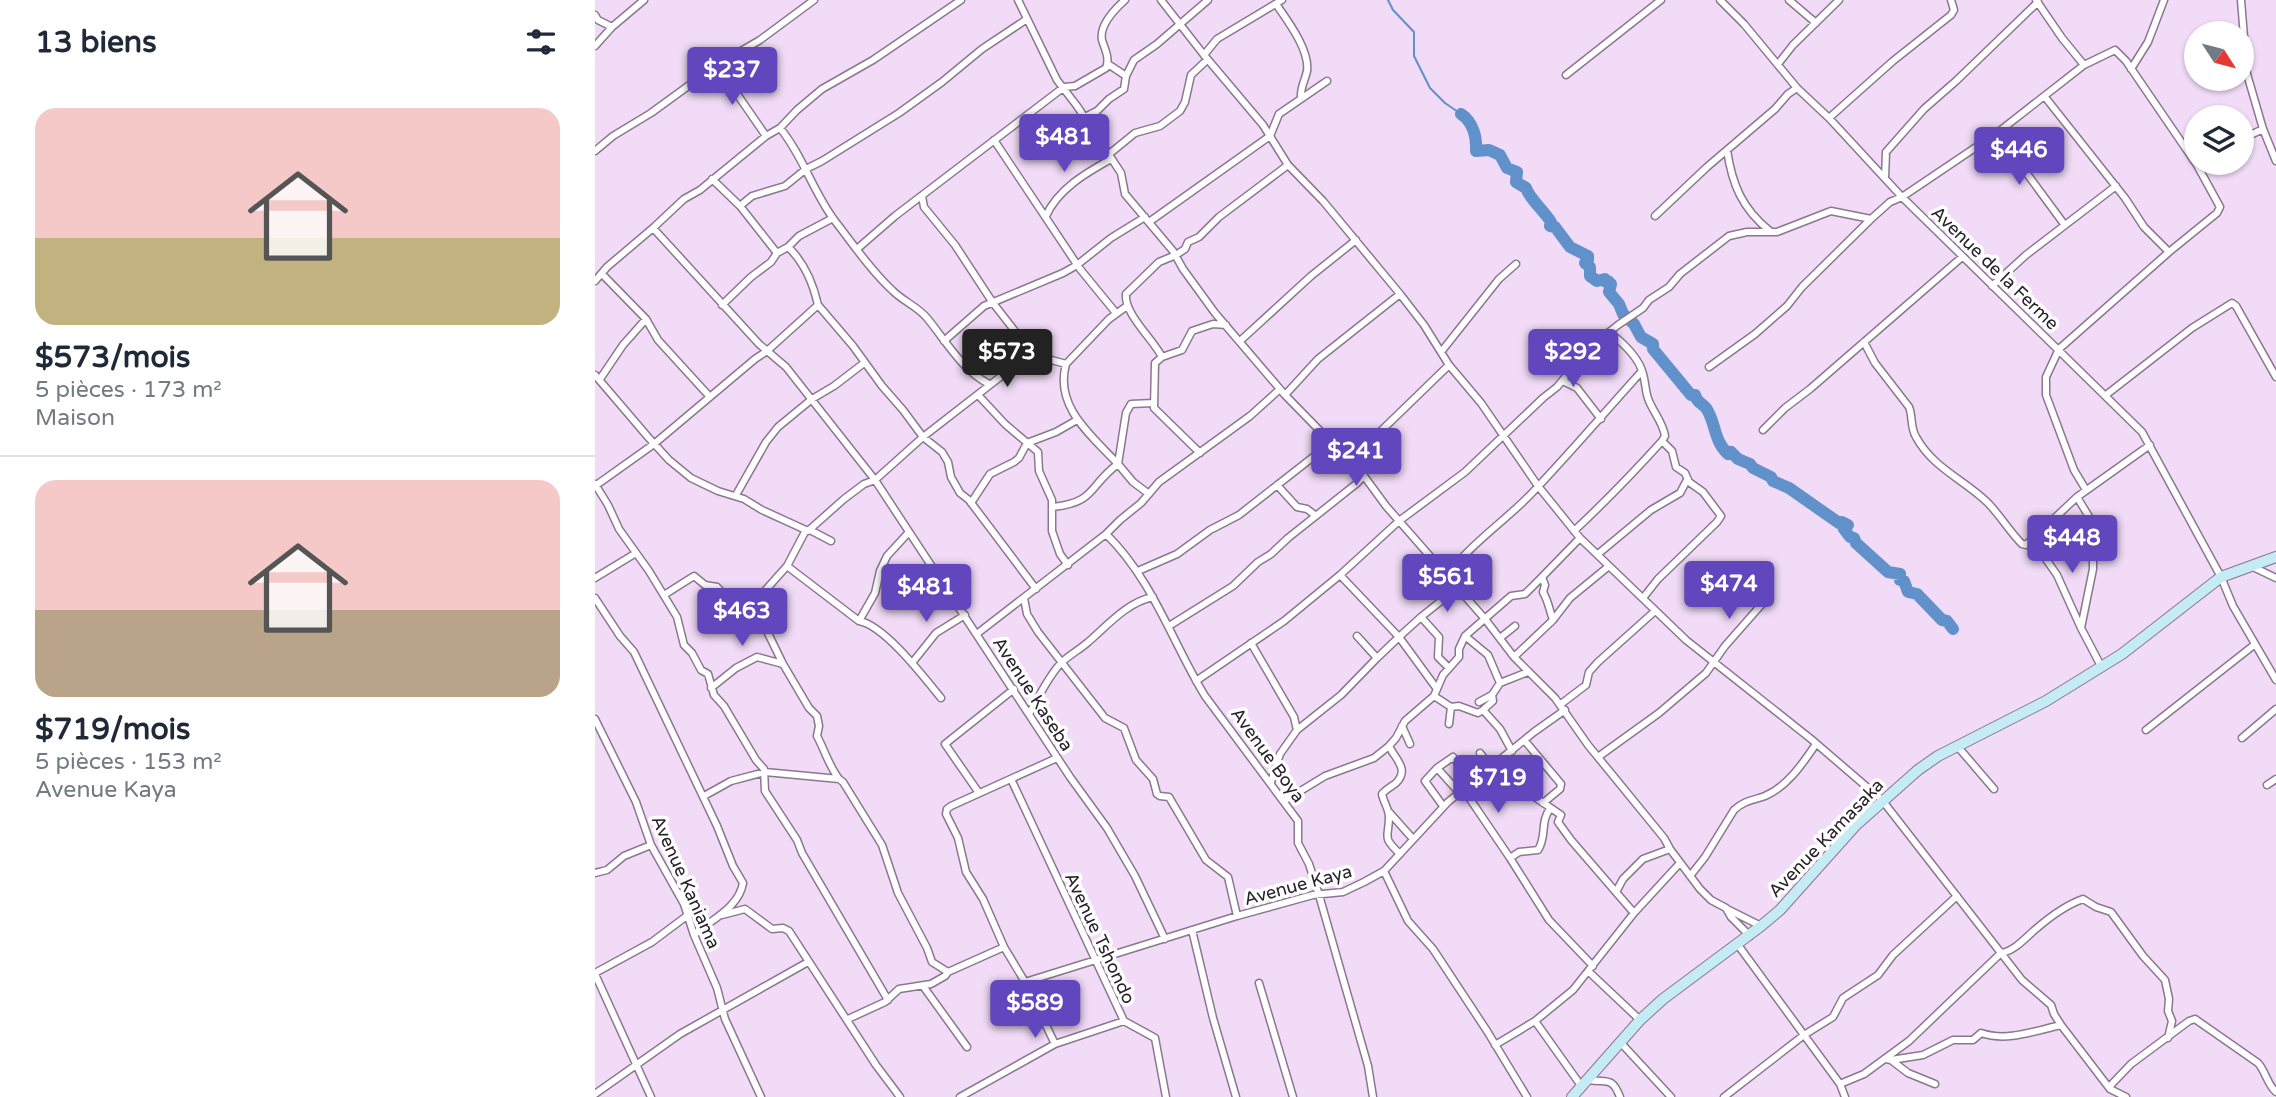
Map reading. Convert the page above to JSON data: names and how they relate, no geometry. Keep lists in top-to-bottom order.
{
  "streets": {
    "street": [
      "Avenue de la Ferme",
      "Avenue Kaseba",
      "Avenue Boya",
      "Avenue Kamasaka",
      "Avenue Kaniama",
      "Avenue Kaya",
      "Avenue Tshondo"
    ]
  },
  "crossings": [
    ["Avenue de la Ferme", "Avenue Kamasaka"],
    ["Avenue Kaseba", "Avenue Kaya"],
    ["Avenue Boya", "Avenue Kaya"],
    ["Avenue Kaya", "Avenue Tshondo"]
  ],
  "north": "bottom right",
  "page": {
    "heading": "13 biens",
    "price": [
      "$237",
      "$481",
      "$446",
      "$573",
      "$292",
      "$241",
      "$448",
      "$561",
      "$474",
      "$481",
      "$463",
      "$719",
      "$589"
    ],
    "list": [
      {
        "name": "$573/mois",
        "note": "5 pièces · 173 m² · Maison"
      },
      {
        "name": "$719/mois",
        "note": "5 pièces · 153 m² · Avenue Kaya"
      }
    ]
  }
}
